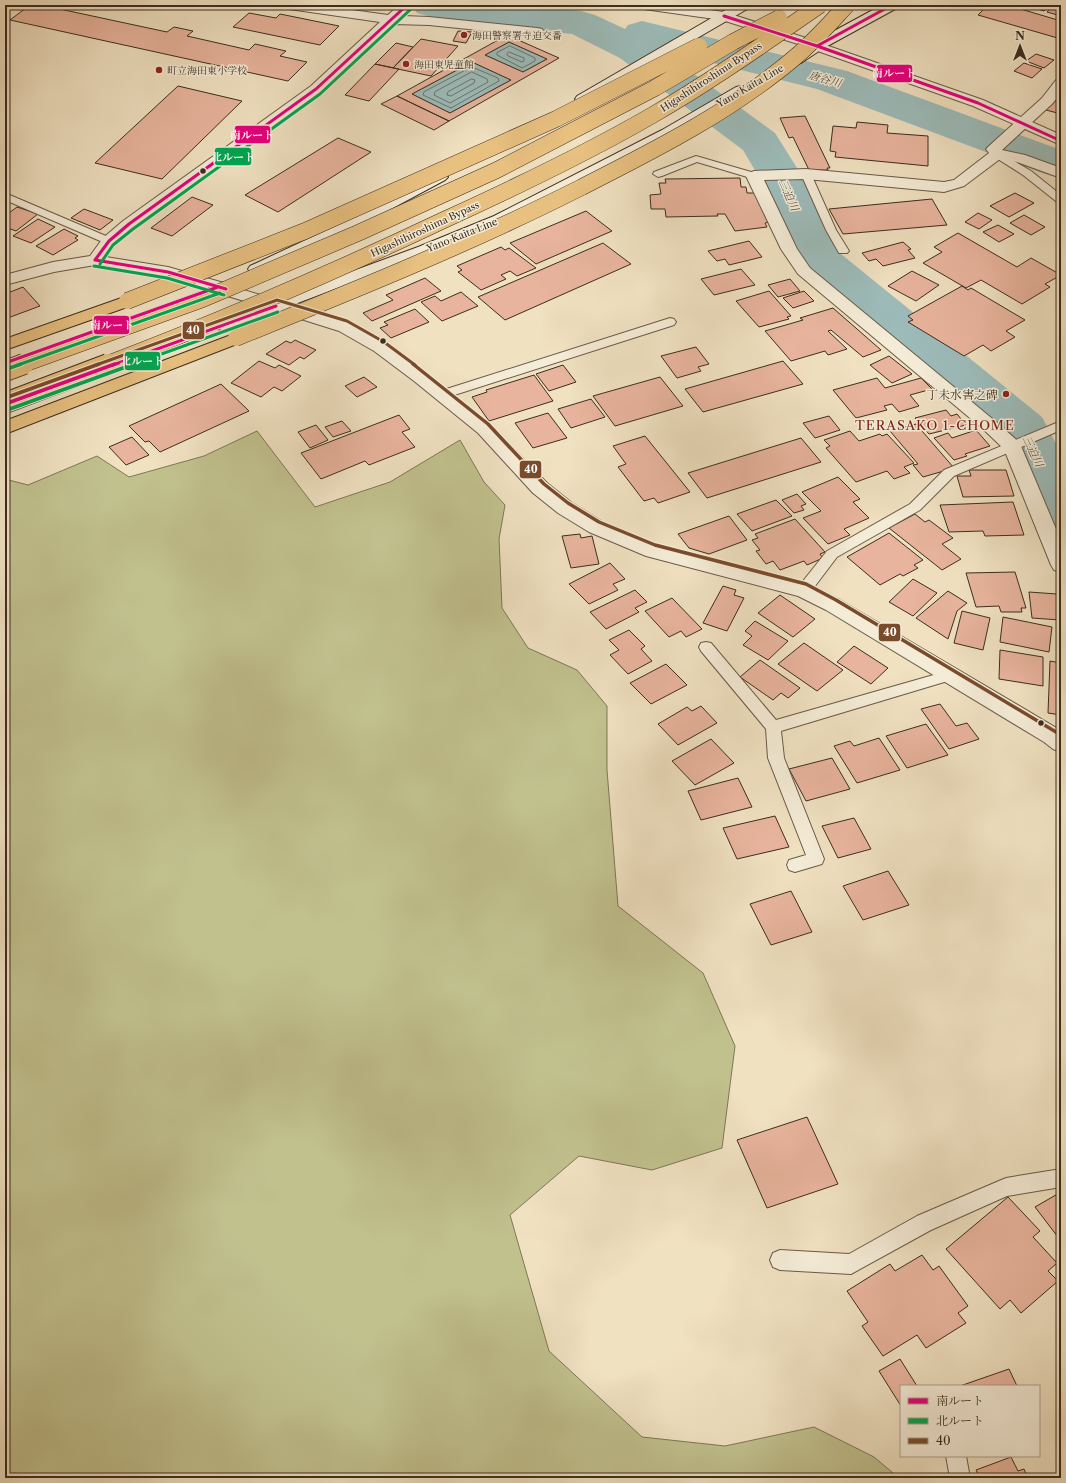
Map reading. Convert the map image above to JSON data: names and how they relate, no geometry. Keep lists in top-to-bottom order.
{
  "streets": {
    "highway": ["Higashihiroshima Bypass"],
    "street": ["Yano Kaita Line"]
  },
  "crossings": [
    ["Higashihiroshima Bypass", "Yano Kaita Line"]
  ],
  "districts": ["TERASAKO 1-CHOME"],
  "water": ["唐谷川", "三迫川"],
  "places": [
    "海田警察署寺迫交番",
    "海田東児童館",
    "町立海田東小学校",
    "丁未水害之碑"
  ],
  "lines": ["transit line 南ルート", "transit line 北ルート", "transit line 40"],
  "legend": ["南ルート", "北ルート", "40"],
  "north": "top"
}
